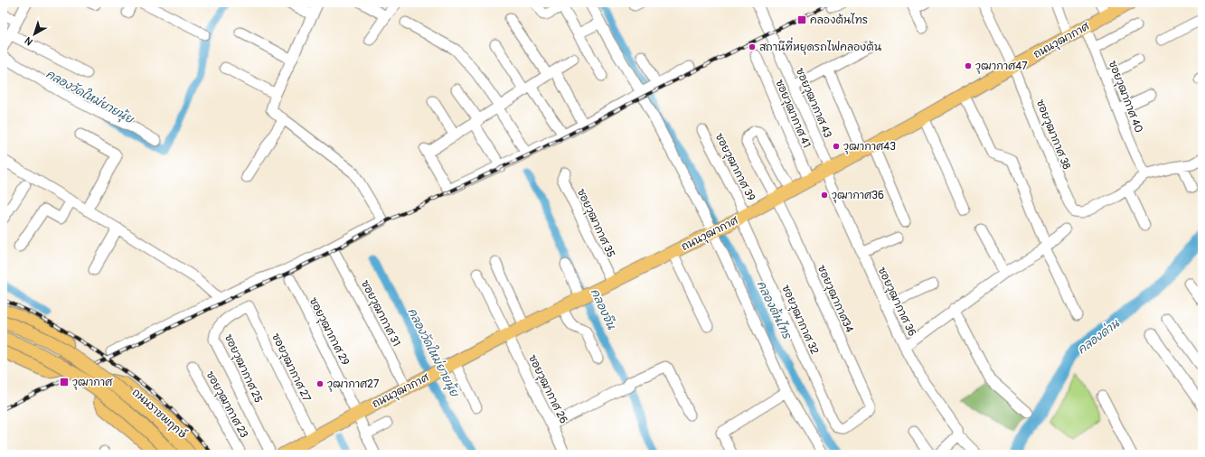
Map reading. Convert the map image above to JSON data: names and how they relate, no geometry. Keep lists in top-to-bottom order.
{
  "streets": {
    "main road": ["ถนนวุฒากาศ", "ถนนราชพฤกษ์"],
    "street": [
      "ซอยวุฒากาศ 40",
      "ซอยวุฒากาศ 43",
      "ซอยวุฒากาศ 41",
      "ซอยวุฒากาศ 38",
      "ซอยวุฒากาศ 39",
      "ซอยวุฒากาศ 35",
      "ซอยวุฒากาศ34",
      "ซอยวุฒากาศ 36",
      "ซอยวุฒากาศ 31",
      "ซอยวุฒากาศ 32",
      "ซอยวุฒากาศ 29",
      "ซอยวุฒากาศ 27",
      "ซอยวุฒากาศ 25",
      "ซอยวุฒากาศ 26",
      "ซอยวุฒากาศ 23"
    ]
  },
  "crossings": [
    ["ถนนวุฒากาศ", "ซอยวุฒากาศ 40"],
    ["ถนนวุฒากาศ", "ซอยวุฒากาศ 43"],
    ["ถนนวุฒากาศ", "ซอยวุฒากาศ 41"],
    ["ถนนวุฒากาศ", "ซอยวุฒากาศ 38"],
    ["ถนนวุฒากาศ", "ซอยวุฒากาศ 39"],
    ["ถนนวุฒากาศ", "ซอยวุฒากาศ 35"],
    ["ถนนวุฒากาศ", "ซอยวุฒากาศ34"],
    ["ถนนวุฒากาศ", "ซอยวุฒากาศ 36"],
    ["ถนนวุฒากาศ", "ซอยวุฒากาศ 31"],
    ["ถนนวุฒากาศ", "ซอยวุฒากาศ 32"],
    ["ถนนวุฒากาศ", "ซอยวุฒากาศ 29"],
    ["ถนนวุฒากาศ", "ซอยวุฒากาศ 27"],
    ["ถนนวุฒากาศ", "ซอยวุฒากาศ 26"],
    ["ซอยวุฒากาศ 43", "ซอยวุฒากาศ 36"],
    ["ซอยวุฒากาศ 39", "ซอยวุฒากาศ 32"],
    ["ซอยวุฒากาศ34", "ซอยวุฒากาศ 32"],
    ["ซอยวุฒากาศ 27", "ซอยวุฒากาศ 25"]
  ],
  "water": [
    "คลองวัดใหม่ยายนุ้ย",
    "คลองจีน",
    "คลองต้นไทร",
    "คลองด่าน"
  ],
  "places": {
    "transit": ["คลองต้นไทร", "วุฒากาศ"],
    "other": [
      "สถานีที่หยุดรถไฟคลองต้น",
      "วุฒากาศ47",
      "วุฒากาศ43",
      "วุฒากาศ36",
      "วุฒากาศ27"
    ]
  },
  "north": "bottom left"
}
